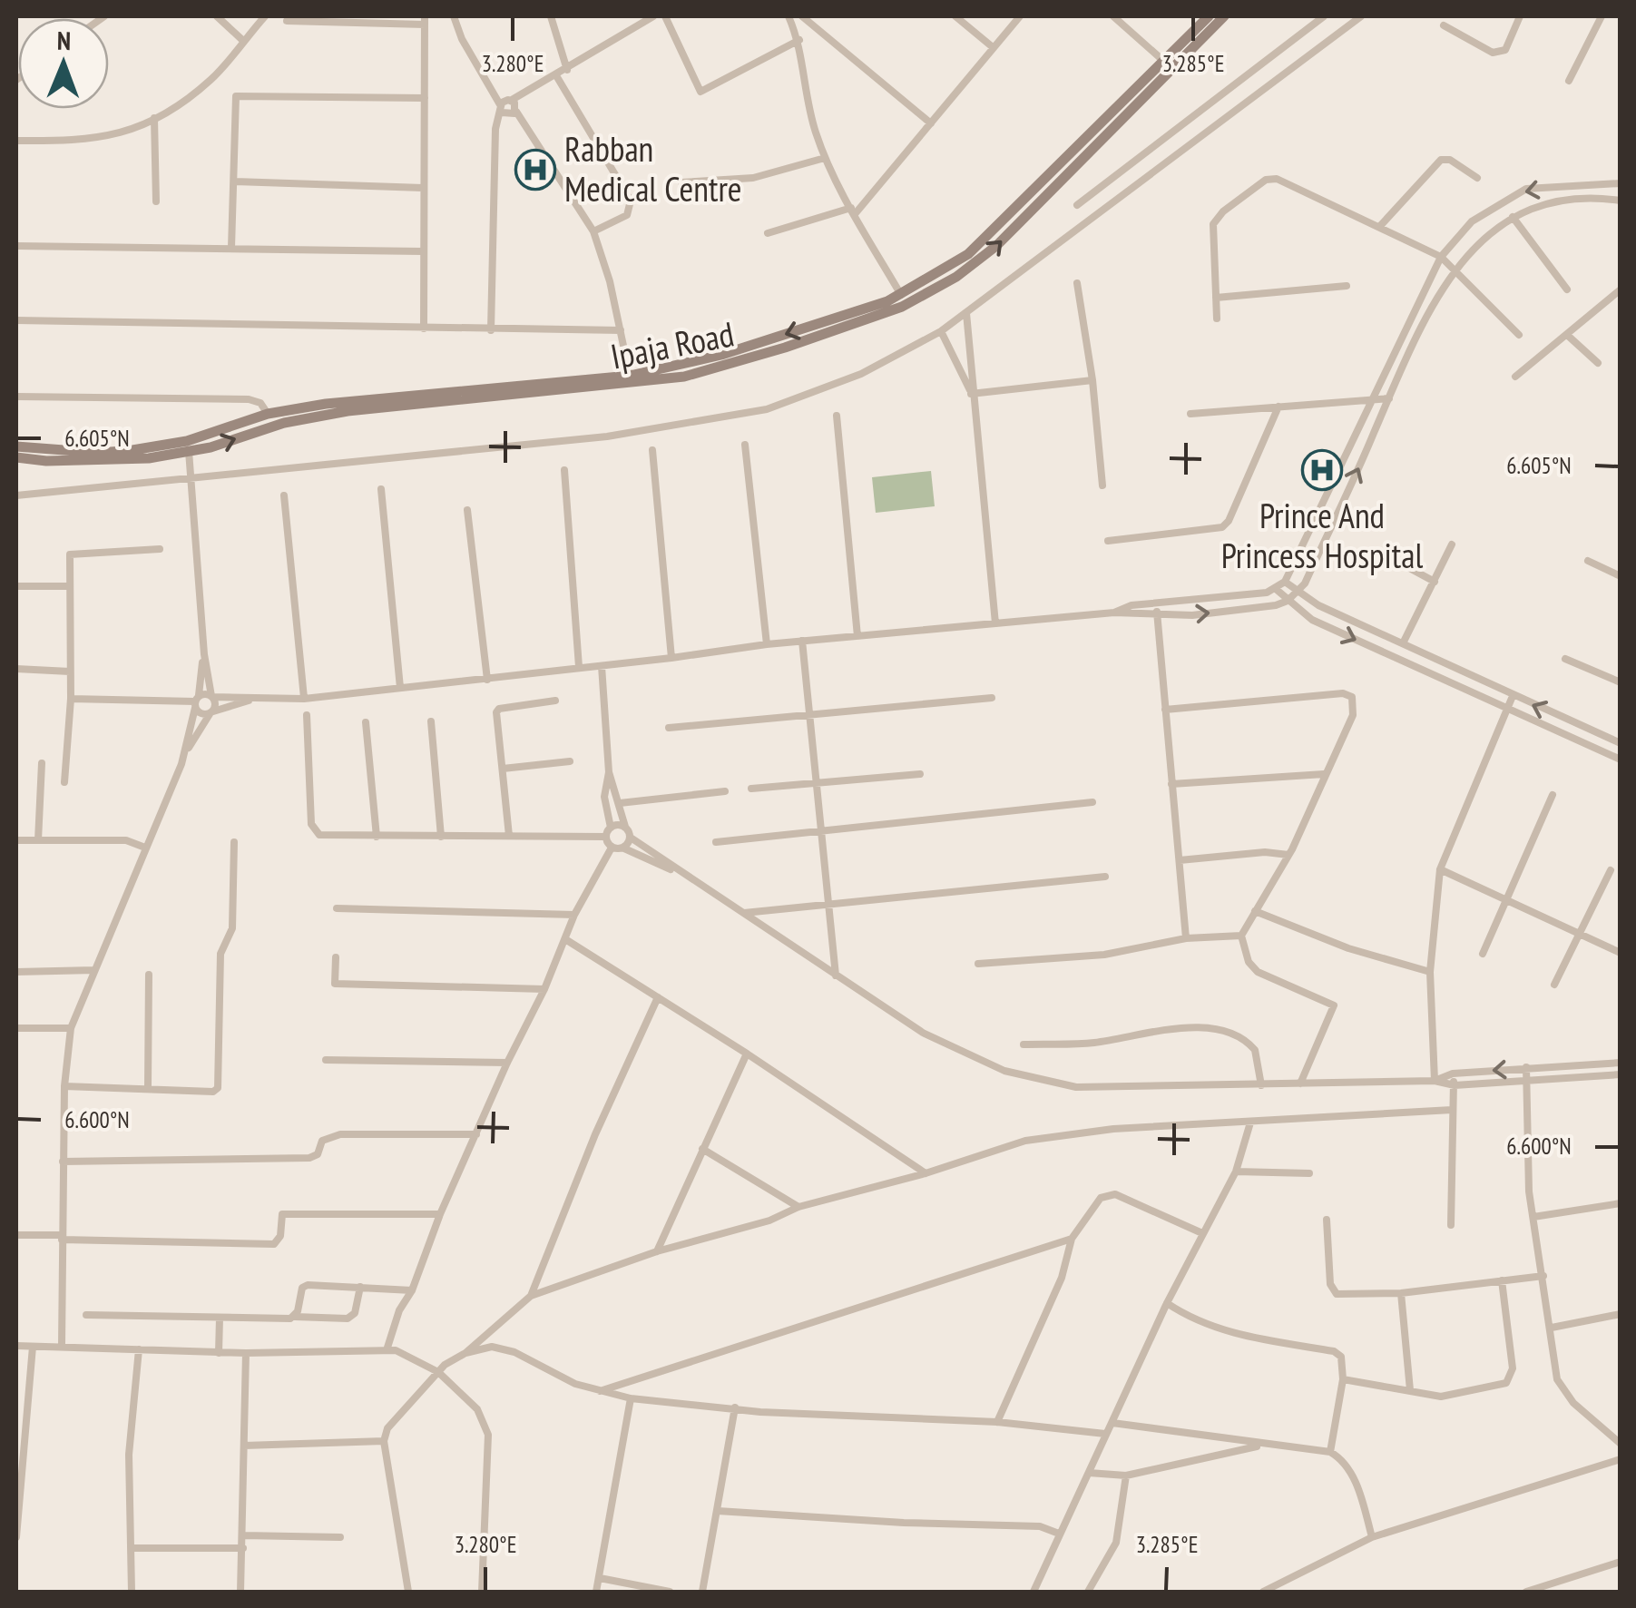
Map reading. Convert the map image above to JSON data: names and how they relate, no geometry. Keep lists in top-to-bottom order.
{
  "streets": {
    "main road": ["Ipaja Road"]
  },
  "places": {
    "hospital": ["Rabban Medical Centre", "Prince And Princess Hospital"]
  },
  "north": "top",
  "coordinates": [
    "3.280°E",
    "3.285°E",
    "6.605°N",
    "6.600°N"
  ]
}
